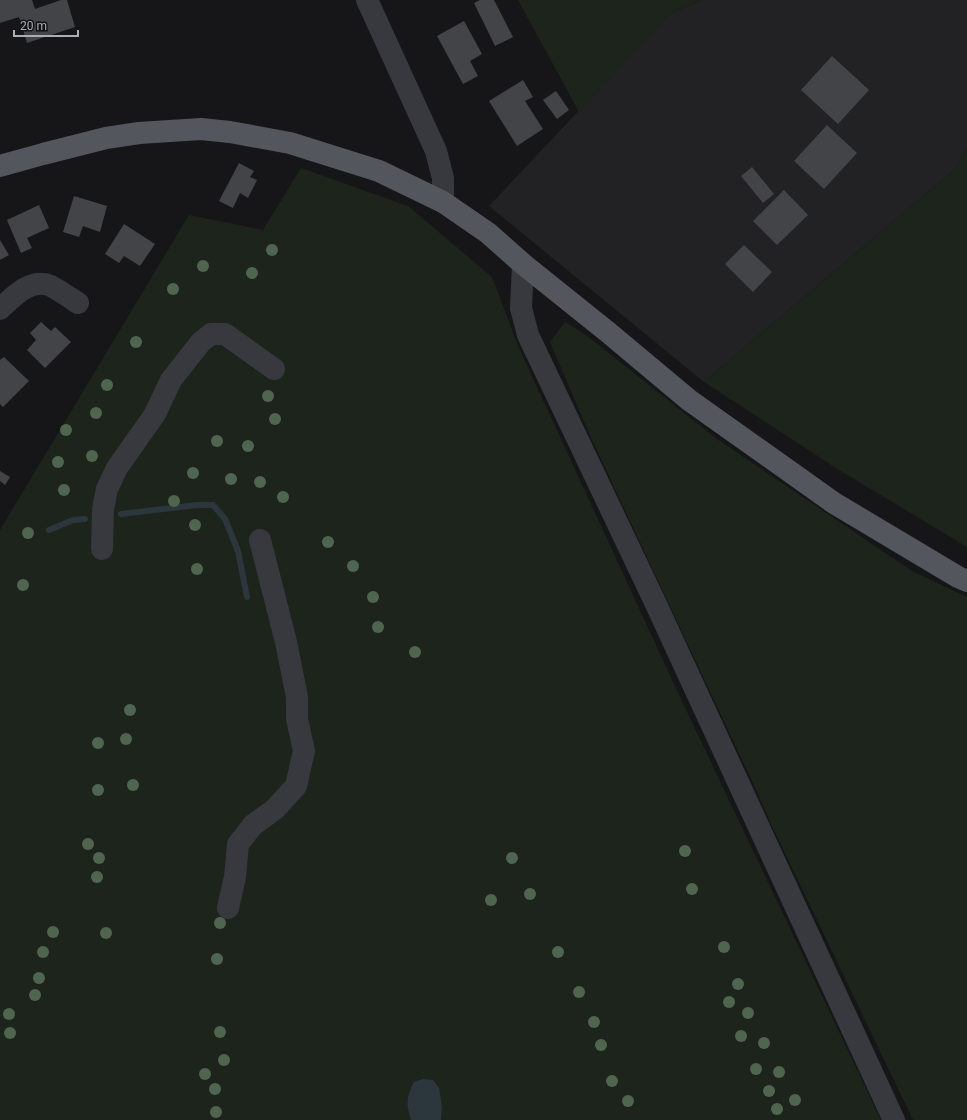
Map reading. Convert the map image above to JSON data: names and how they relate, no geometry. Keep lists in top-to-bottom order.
{
  "scale_bar": "20 m"
}
